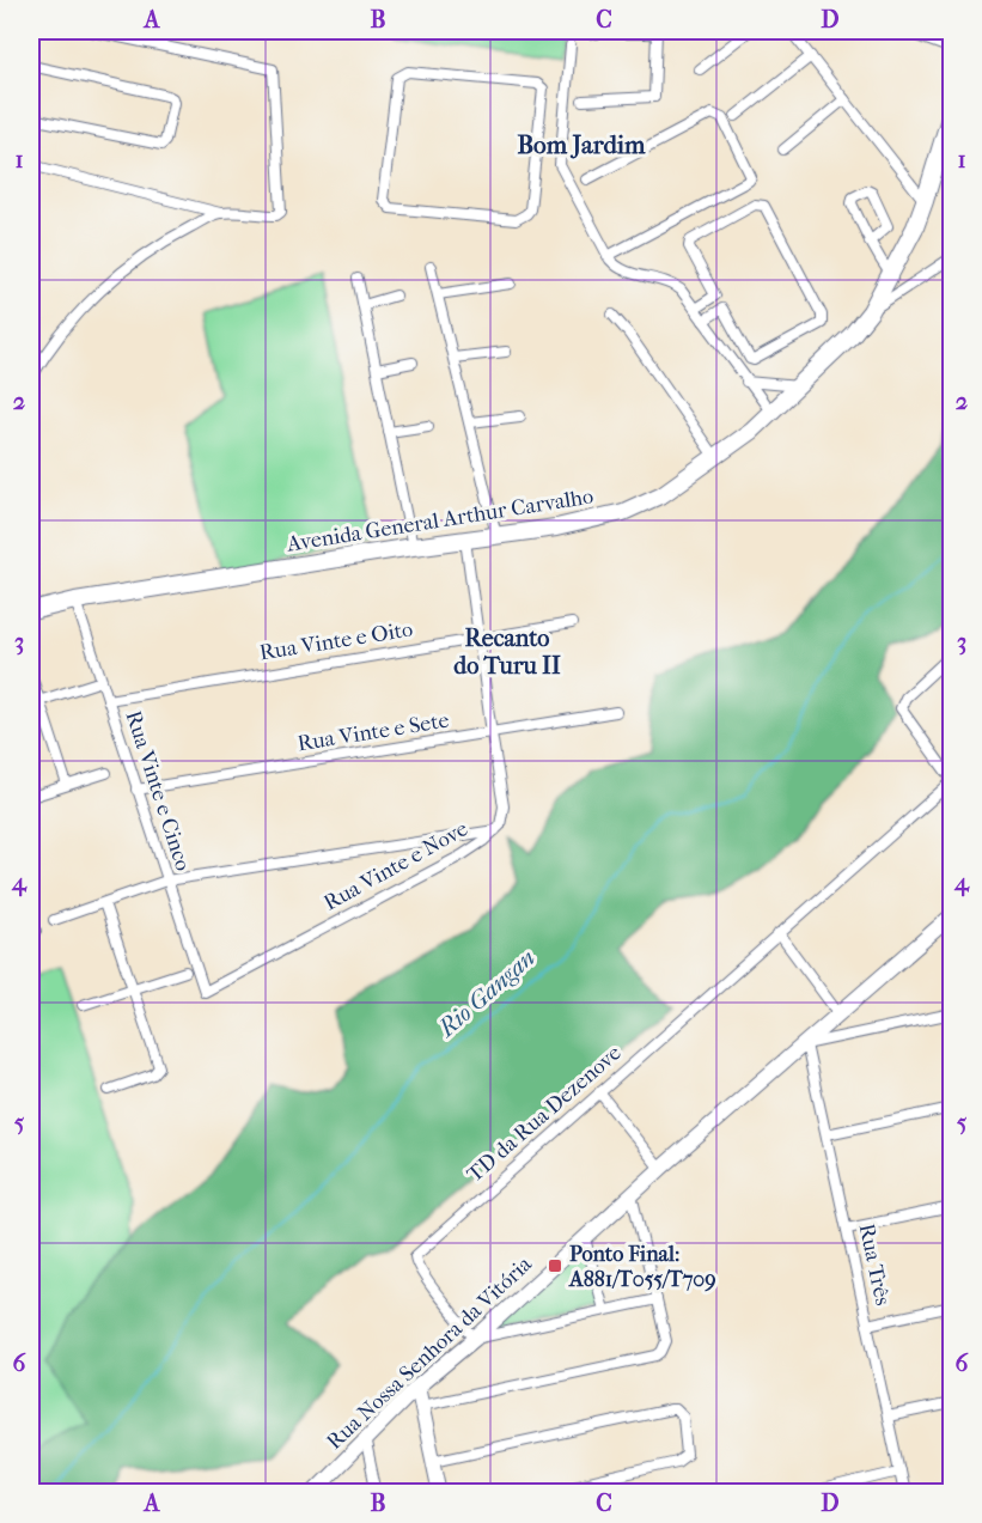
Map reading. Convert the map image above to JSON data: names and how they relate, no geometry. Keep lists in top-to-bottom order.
{
  "streets": {
    "main road": ["Avenida General Arthur Carvalho"],
    "street": [
      "Rua Vinte e Oito",
      "Rua Vinte e Sete",
      "Rua Vinte e Cinco",
      "Rua Vinte e Nove",
      "TD da Rua Dezenove",
      "Rua Três",
      "Rua Nossa Senhora da Vitória"
    ]
  },
  "crossings": [
    ["Avenida General Arthur Carvalho", "Rua Vinte e Cinco"],
    ["Avenida General Arthur Carvalho", "Rua Vinte e Nove"],
    ["Rua Vinte e Oito", "Rua Vinte e Cinco"],
    ["Rua Vinte e Oito", "Rua Vinte e Nove"],
    ["Rua Vinte e Sete", "Rua Vinte e Cinco"],
    ["Rua Vinte e Sete", "Rua Vinte e Nove"],
    ["Rua Vinte e Cinco", "Rua Vinte e Nove"],
    ["TD da Rua Dezenove", "Rua Nossa Senhora da Vitória"],
    ["Rua Três", "Rua Nossa Senhora da Vitória"]
  ],
  "districts": ["Bom Jardim", "Recanto do Turu II"],
  "water": ["Rio Gangan"],
  "places": {
    "transit": ["Ponto Final: A881/T055/T709"]
  },
  "grid": {
    "columns": [
      "A",
      "B",
      "C",
      "D"
    ],
    "rows": [
      "1",
      "2",
      "3",
      "4",
      "5",
      "6"
    ]
  }
}
